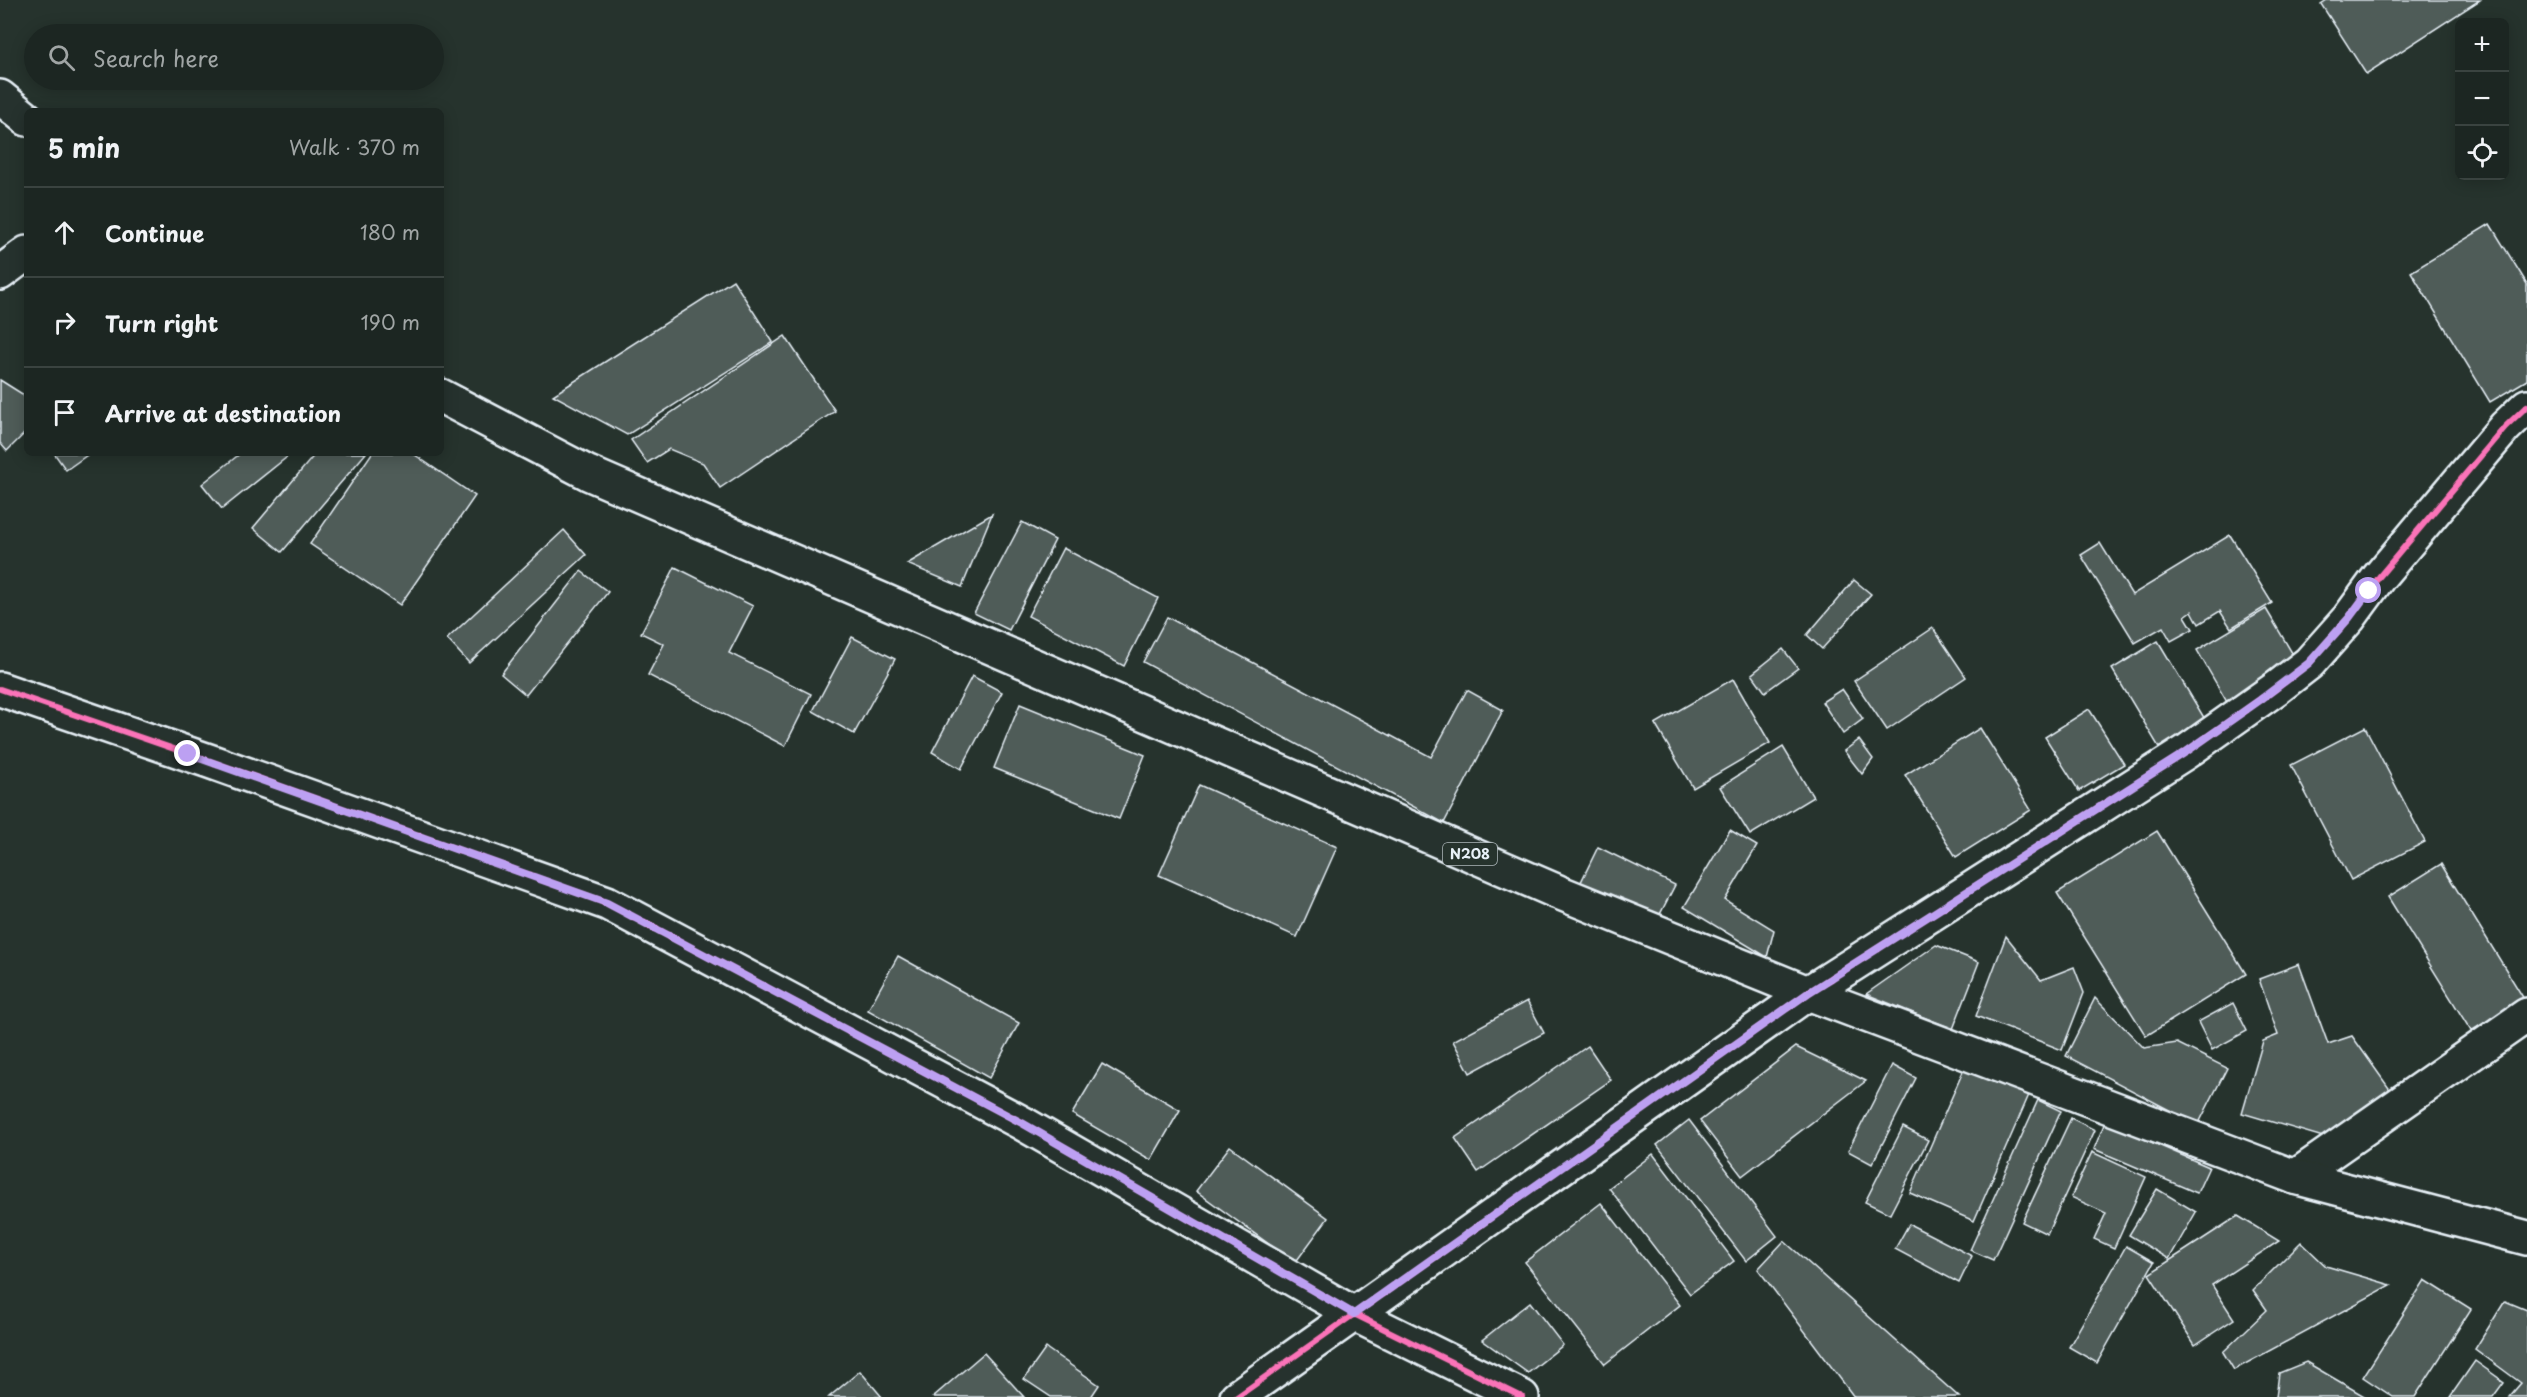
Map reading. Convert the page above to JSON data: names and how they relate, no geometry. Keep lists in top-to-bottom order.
{
  "streets": {
    "main road": ["N208"]
  },
  "page": {
    "map_buttons": ["+", "−"],
    "search": "Search here",
    "heading": ["5 min", "Walk · 370 m"],
    "list": [
      ["Continue", "180 m"],
      ["Turn right", "190 m"],
      "Arrive at destination"
    ]
  }
}
